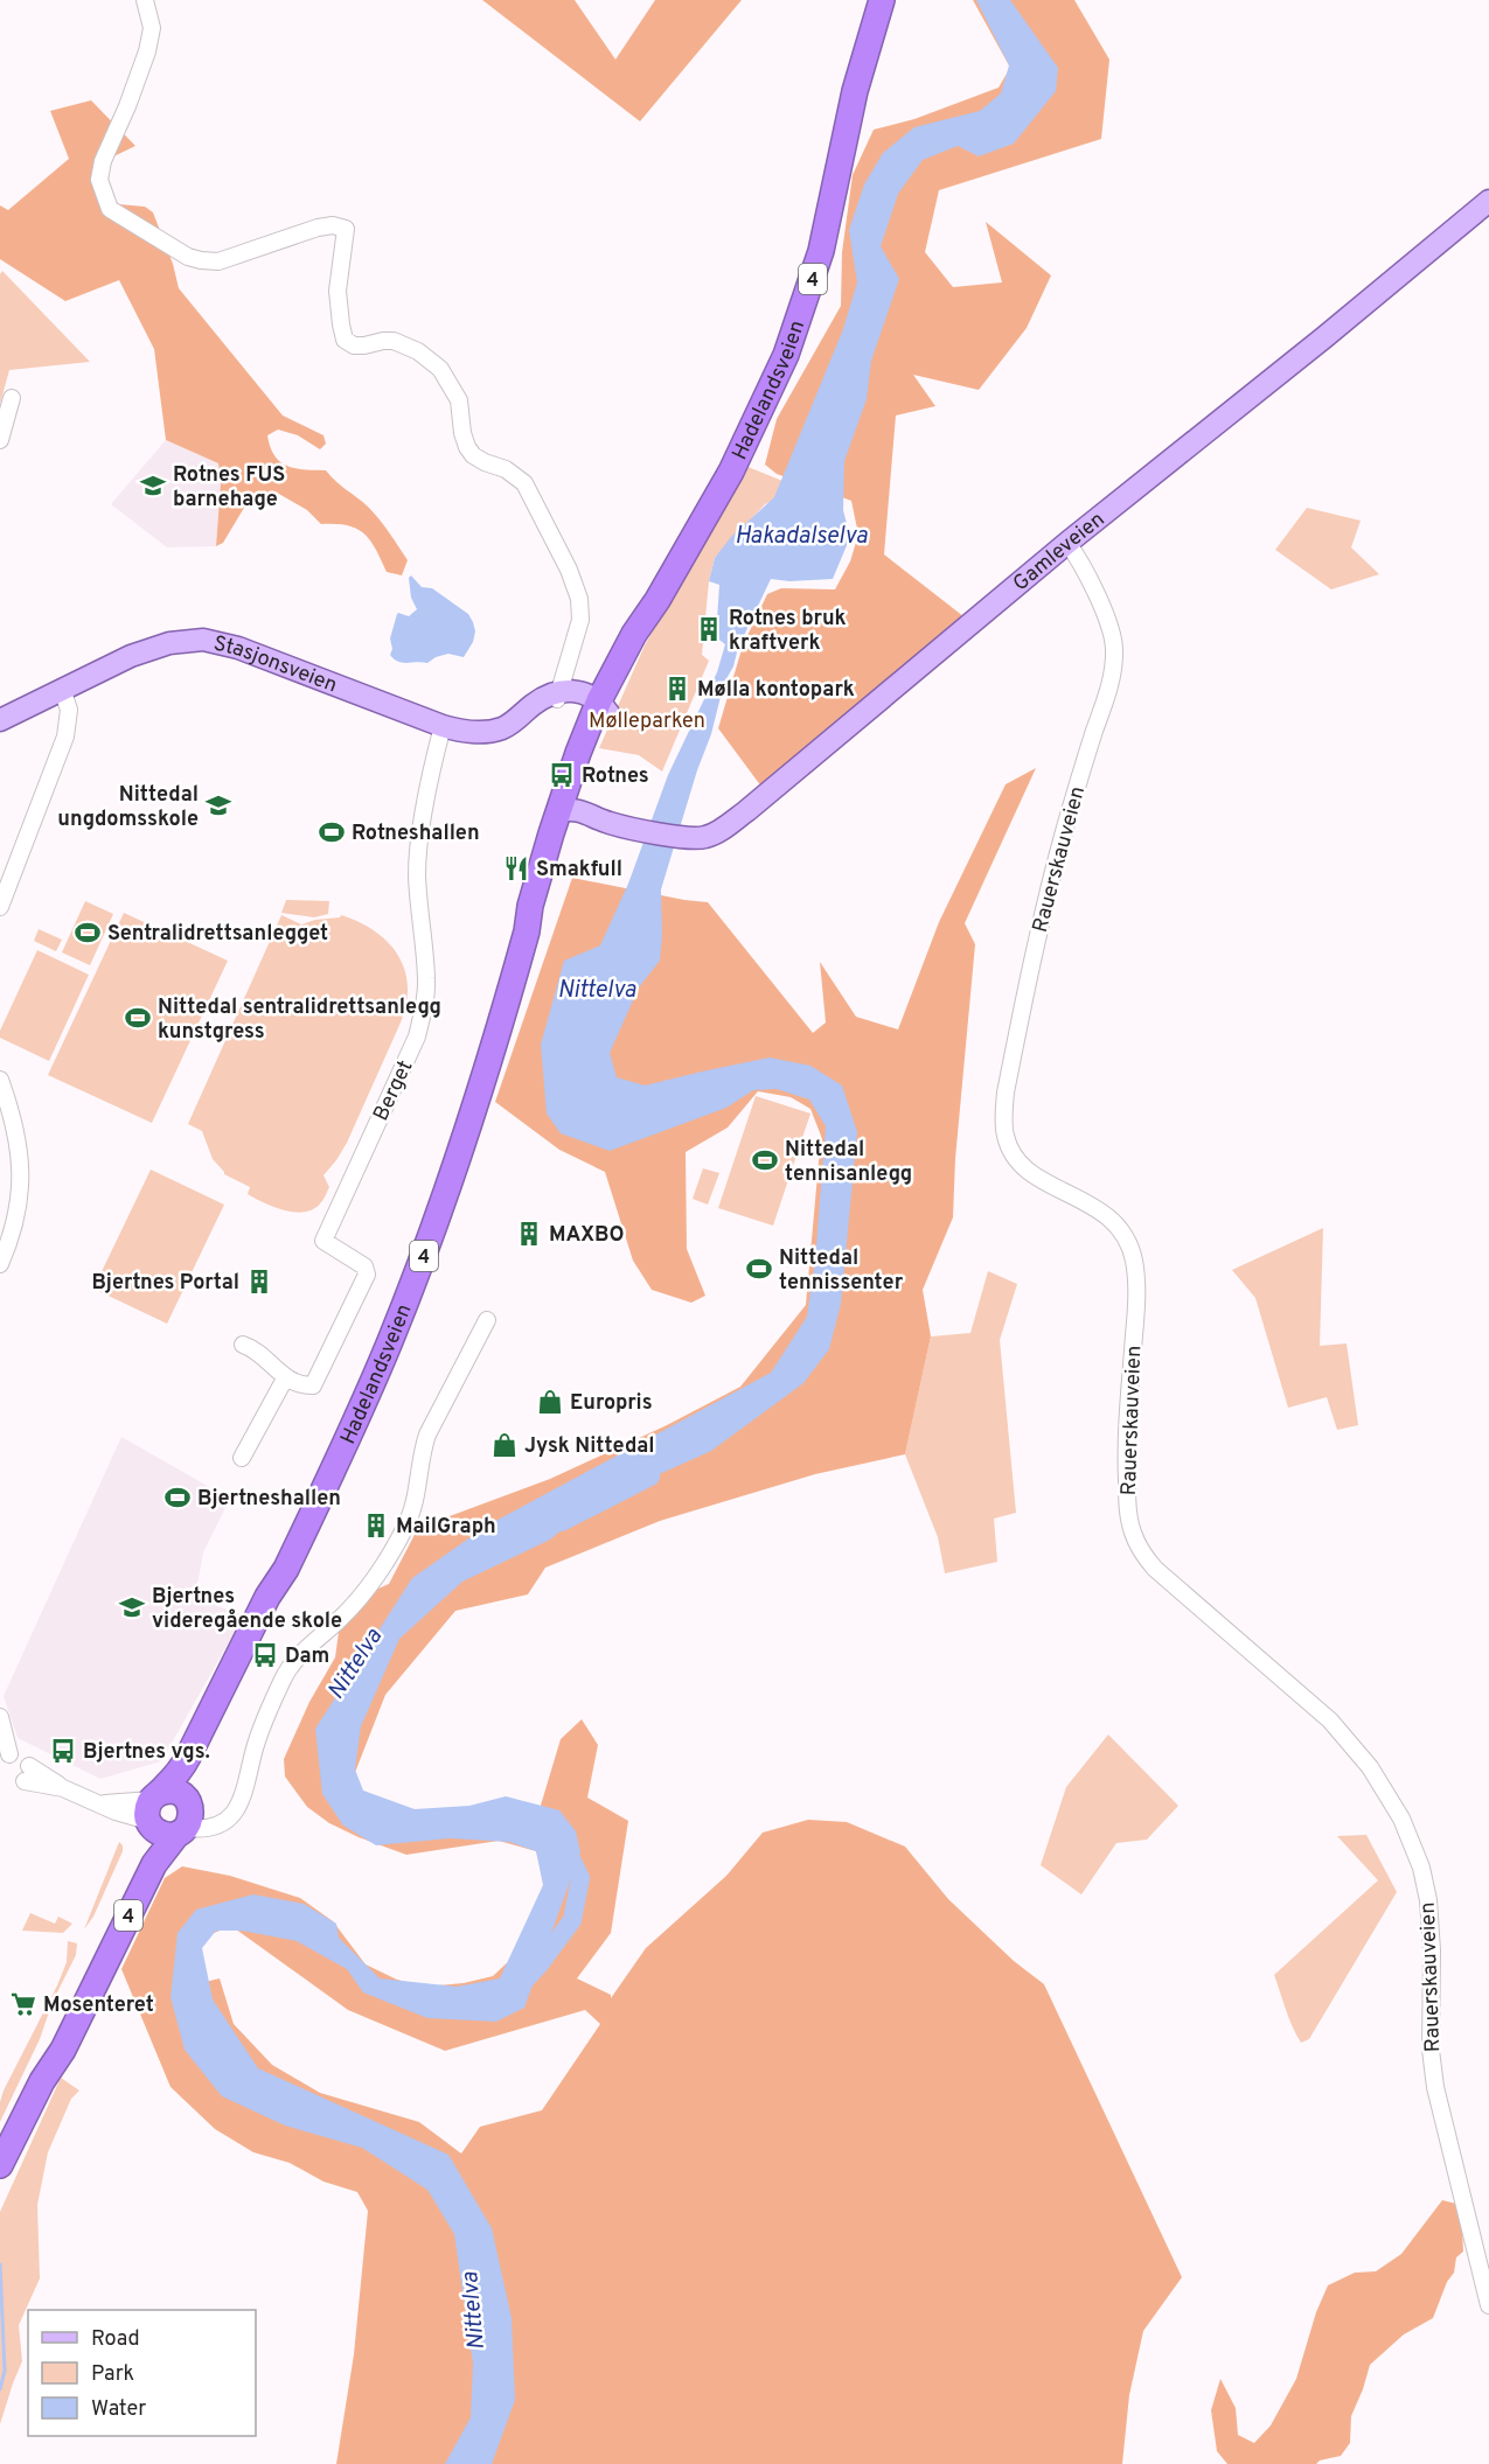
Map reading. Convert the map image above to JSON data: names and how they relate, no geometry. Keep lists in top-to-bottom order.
{
  "streets": {
    "highway": ["4", "Hadelandsveien"],
    "main road": ["Gamleveien", "Stasjonsveien"],
    "street": ["Rauerskauveien", "Berget"]
  },
  "crossings": [
    ["Hadelandsveien", "Gamleveien"],
    ["Gamleveien", "Rauerskauveien"],
    ["Stasjonsveien", "Berget"]
  ],
  "water": ["Hakadalselva", "Nittelva"],
  "parks": ["Mølleparken"],
  "places": {
    "school or university": ["Rotnes FUS barnehage", "Nittedal ungdomsskole", "Bjertnes videregående skole"],
    "building": [
      "Rotnes bruk kraftverk",
      "Mølla kontopark",
      "MAXBO",
      "Bjertnes Portal",
      "MailGraph"
    ],
    "bus stop": ["Rotnes", "Dam", "Bjertnes vgs."],
    "sports": [
      "Rotneshallen",
      "Sentralidrettsanlegget",
      "Nittedal sentralidrettsanlegg kunstgress",
      "Nittedal tennisanlegg",
      "Nittedal tennissenter",
      "Bjertneshallen"
    ],
    "restaurant": ["Smakfull"],
    "shop": ["Europris", "Jysk Nittedal"],
    "supermarket": ["Mosenteret"]
  },
  "legend": ["Road", "Park", "Water"]
}
